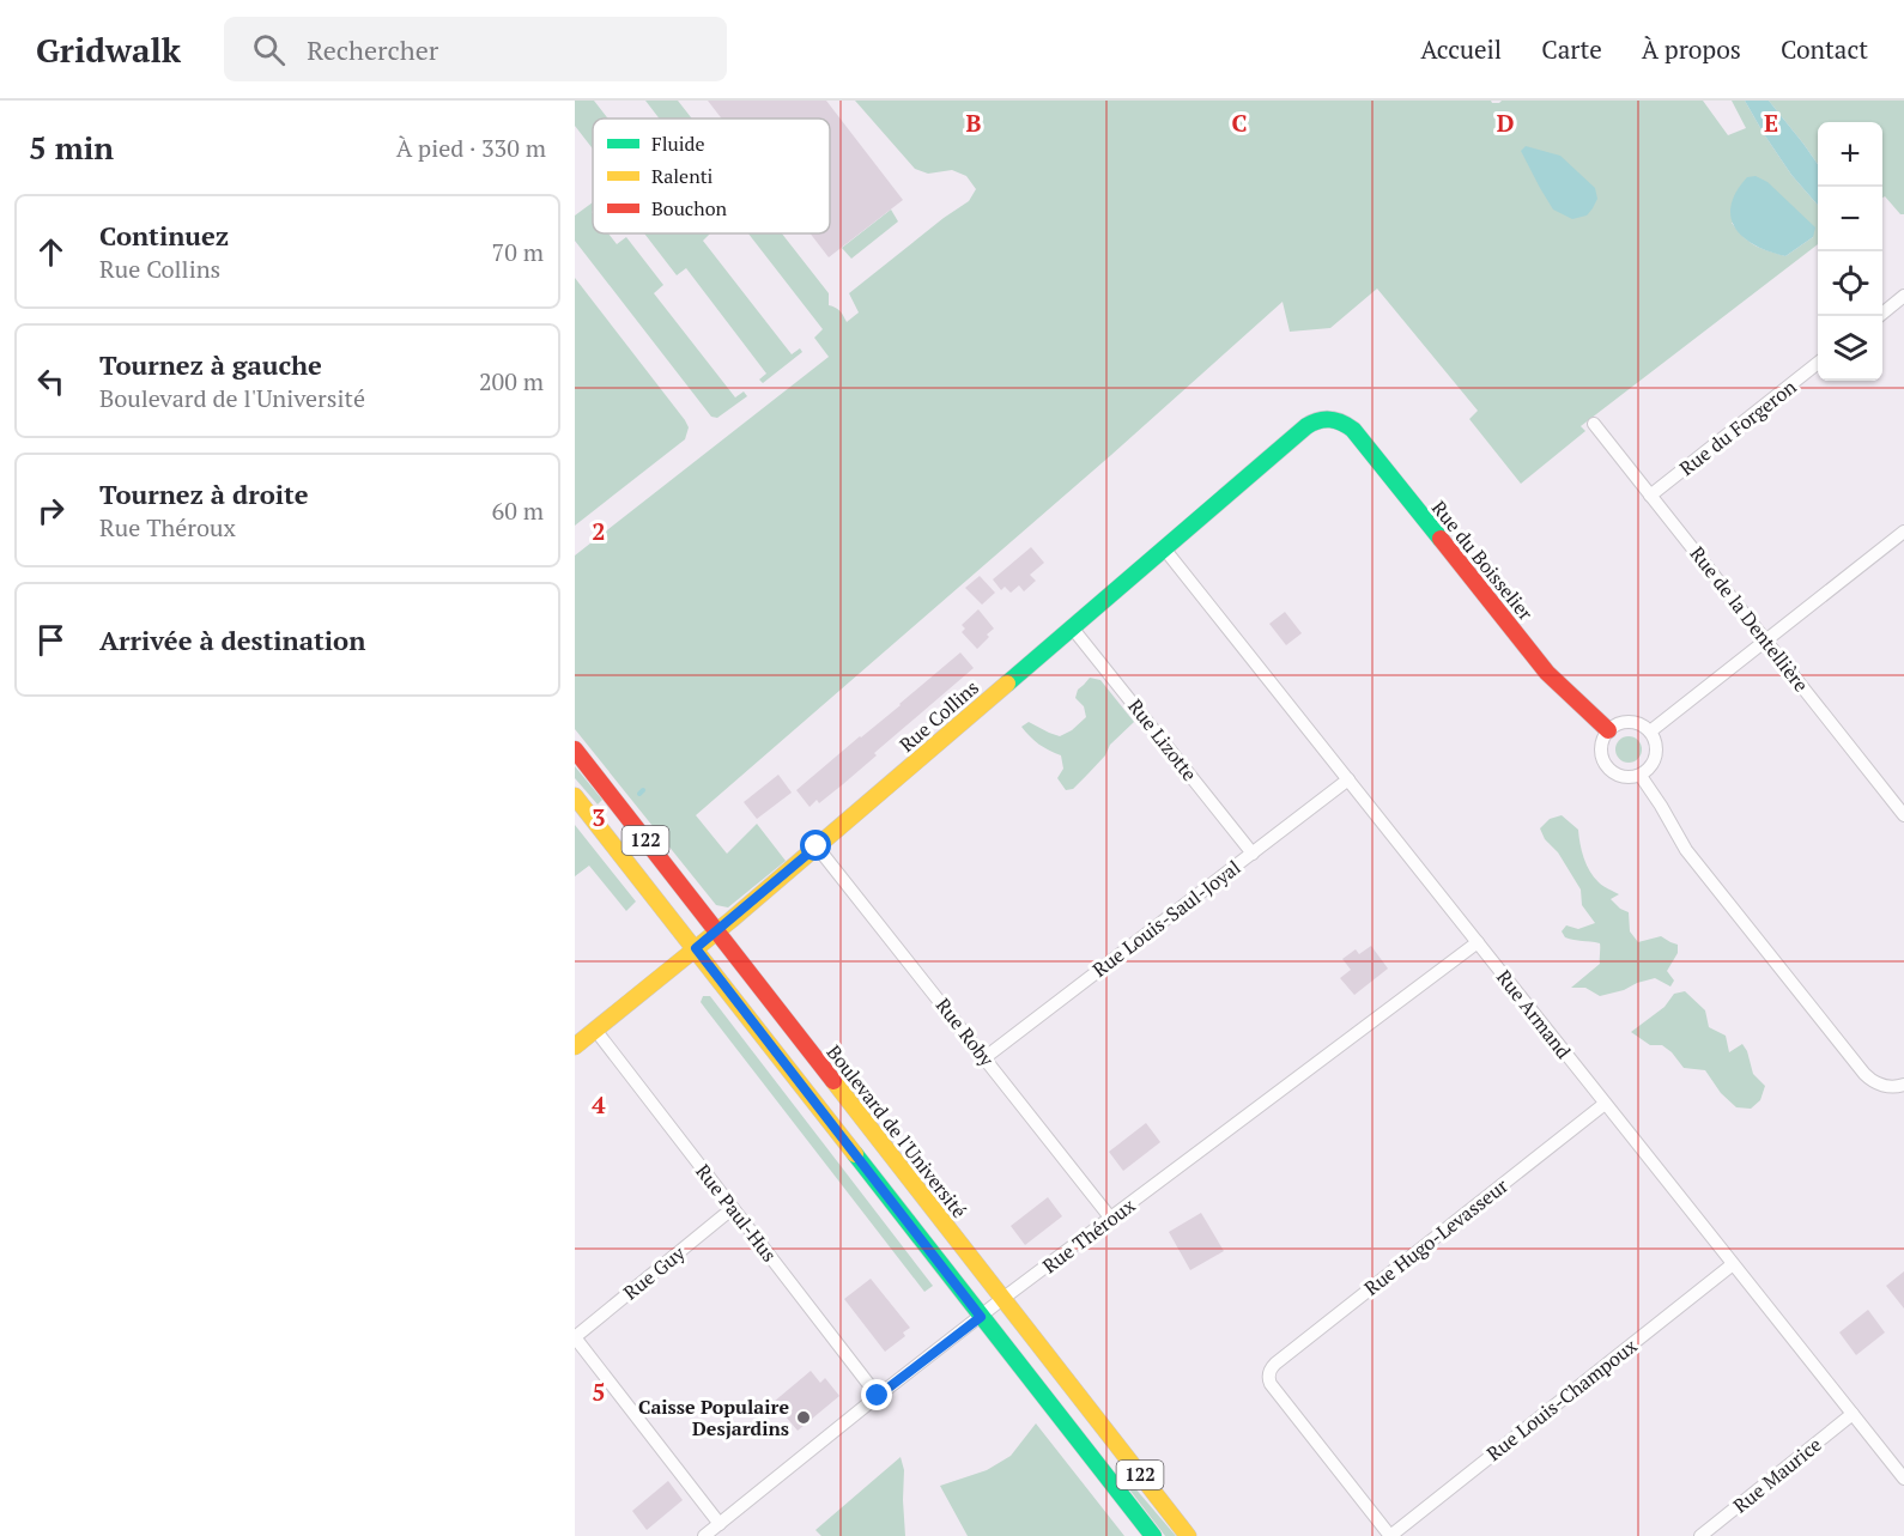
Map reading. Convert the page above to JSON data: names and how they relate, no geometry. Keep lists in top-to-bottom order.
{
  "streets": {
    "main road": [
      "Rue du Boisselier",
      "Rue Collins",
      "122",
      "Boulevard de l'Université"
    ],
    "street": [
      "Rue du Forgeron",
      "Rue de la Dentellière",
      "Rue Lizotte",
      "Rue Louis-Saul-Joyal",
      "Rue Armand",
      "Rue Roby",
      "Rue Paul-Hus",
      "Rue Théroux",
      "Rue Hugo-Levasseur",
      "Rue Guy",
      "Rue Louis-Champoux",
      "Rue Maurice"
    ]
  },
  "crossings": [
    ["Rue du Forgeron", "Rue de la Dentellière"],
    ["Rue du Boisselier", "Rue Collins"],
    ["Rue Collins", "Rue Lizotte"],
    ["Rue Collins", "Rue Armand"],
    ["Rue Collins", "Rue Roby"],
    ["Rue Collins", "Boulevard de l'Université"],
    ["Rue Collins", "Rue Paul-Hus"],
    ["Rue Lizotte", "Rue Louis-Saul-Joyal"],
    ["Rue Louis-Saul-Joyal", "Rue Armand"],
    ["Rue Louis-Saul-Joyal", "Rue Roby"],
    ["Rue Armand", "Rue Théroux"],
    ["Rue Armand", "Rue Hugo-Levasseur"],
    ["Rue Armand", "Rue Louis-Champoux"],
    ["Rue Armand", "Rue Maurice"],
    ["Rue Roby", "Rue Théroux"],
    ["Boulevard de l'Université", "Rue Théroux"],
    ["Rue Paul-Hus", "Rue Théroux"],
    ["Rue Paul-Hus", "Rue Guy"],
    ["Rue Hugo-Levasseur", "Rue Louis-Champoux"]
  ],
  "places": ["Caisse Populaire Desjardins"],
  "legend": ["Fluide", "Ralenti", "Bouchon"],
  "page": {
    "header": "Gridwalk",
    "search": "Rechercher",
    "nav": [
      "Accueil",
      "Carte",
      "À propos",
      "Contact"
    ],
    "heading": ["5 min", "À pied · 330 m"],
    "map_buttons": ["+", "−"],
    "list": [
      ["Continuez", "Rue Collins", "70 m"],
      ["Tournez à gauche", "Boulevard de l'Université", "200 m"],
      ["Tournez à droite", "Rue Théroux", "60 m"],
      "Arrivée à destination"
    ]
  },
  "grid": {
    "columns": [
      "B",
      "C",
      "D",
      "E"
    ],
    "rows": [
      "2",
      "3",
      "4",
      "5"
    ]
  }
}
